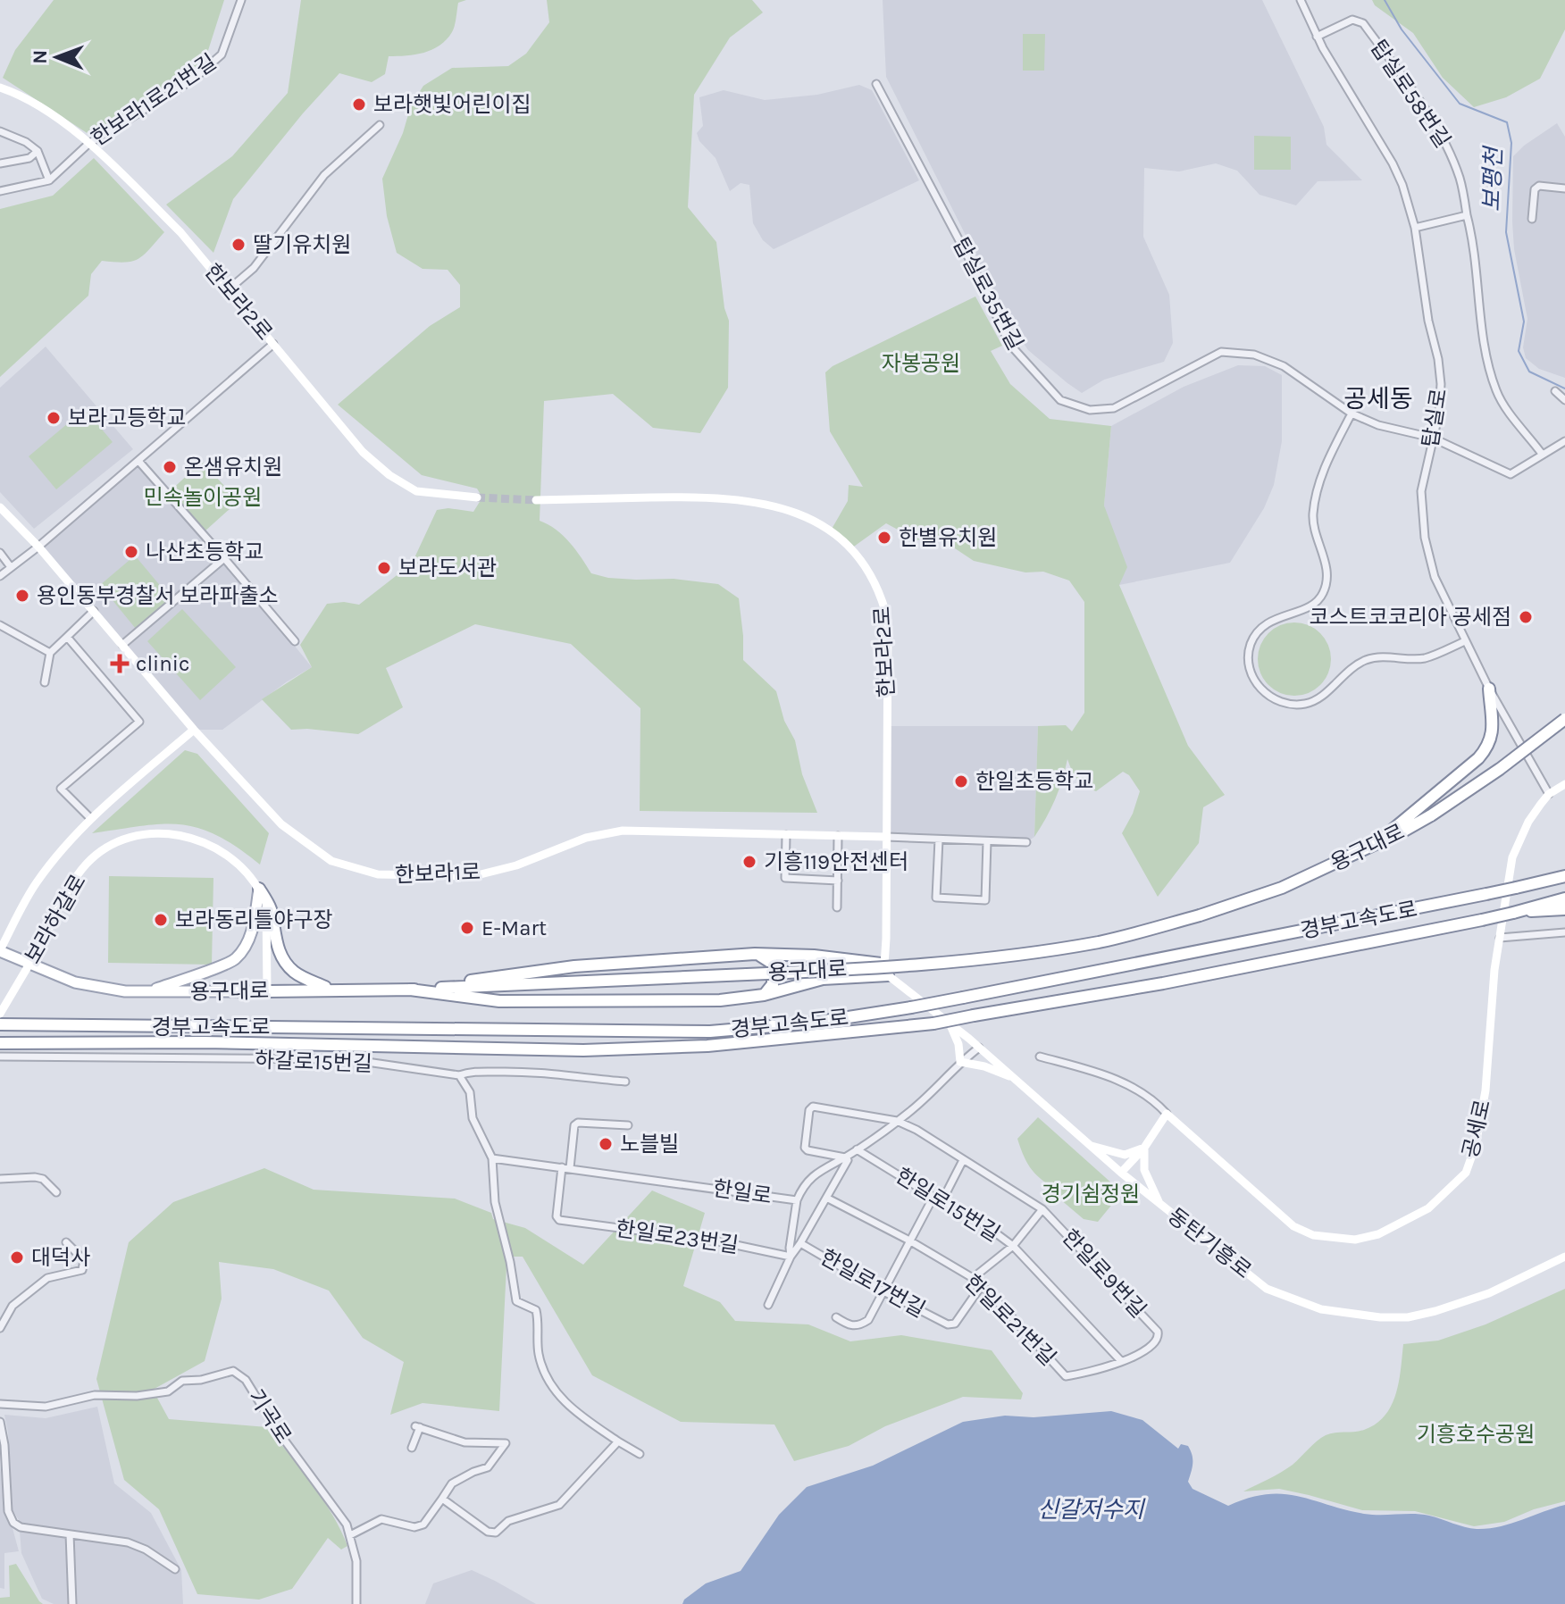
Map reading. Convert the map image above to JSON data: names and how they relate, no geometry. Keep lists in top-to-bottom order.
{
  "streets": {
    "highway": ["용구대로", "경부고속도로"],
    "street": [
      "탑실로58번길",
      "한보라1로21번길",
      "탑실로35번길",
      "한보라2로",
      "탑실로",
      "한보라1로",
      "보라하갈로",
      "하갈로15번길",
      "공세로",
      "한일로",
      "한일로15번길",
      "한일로23번길",
      "동탄기흥로",
      "한일로9번길",
      "한일로17번길",
      "한일로21번길",
      "기곡로"
    ]
  },
  "crossings": [
    ["탑실로58번길", "탑실로35번길"],
    ["탑실로58번길", "탑실로"],
    ["한보라1로21번길", "한보라2로"],
    ["탑실로35번길", "탑실로"],
    ["한보라2로", "한보라1로"],
    ["한보라2로", "동탄기흥로"],
    ["탑실로", "공세로"],
    ["한일로", "한일로15번길"],
    ["한일로", "한일로23번길"],
    ["한일로", "동탄기흥로"],
    ["한일로", "한일로9번길"],
    ["한일로", "한일로17번길"],
    ["한일로15번길", "한일로9번길"],
    ["한일로15번길", "한일로21번길"],
    ["한일로9번길", "한일로17번길"],
    ["한일로9번길", "한일로21번길"],
    ["한일로17번길", "한일로21번길"]
  ],
  "districts": ["공세동"],
  "water": ["보평천", "신갈저수지"],
  "parks": [
    "자봉공원",
    "민속놀이공원",
    "경기쉼정원",
    "기흥호수공원"
  ],
  "places": {
    "other": [
      "보라햇빛어린이집",
      "딸기유치원",
      "보라고등학교",
      "온샘유치원",
      "한별유치원",
      "나산초등학교",
      "보라도서관",
      "용인동부경찰서 보라파출소",
      "코스트코코리아 공세점",
      "한일초등학교",
      "기흥119안전센터",
      "보라동리틀야구장",
      "E-Mart",
      "노블빌",
      "대덕사"
    ],
    "health": ["clinic"]
  },
  "north": "left"
}
